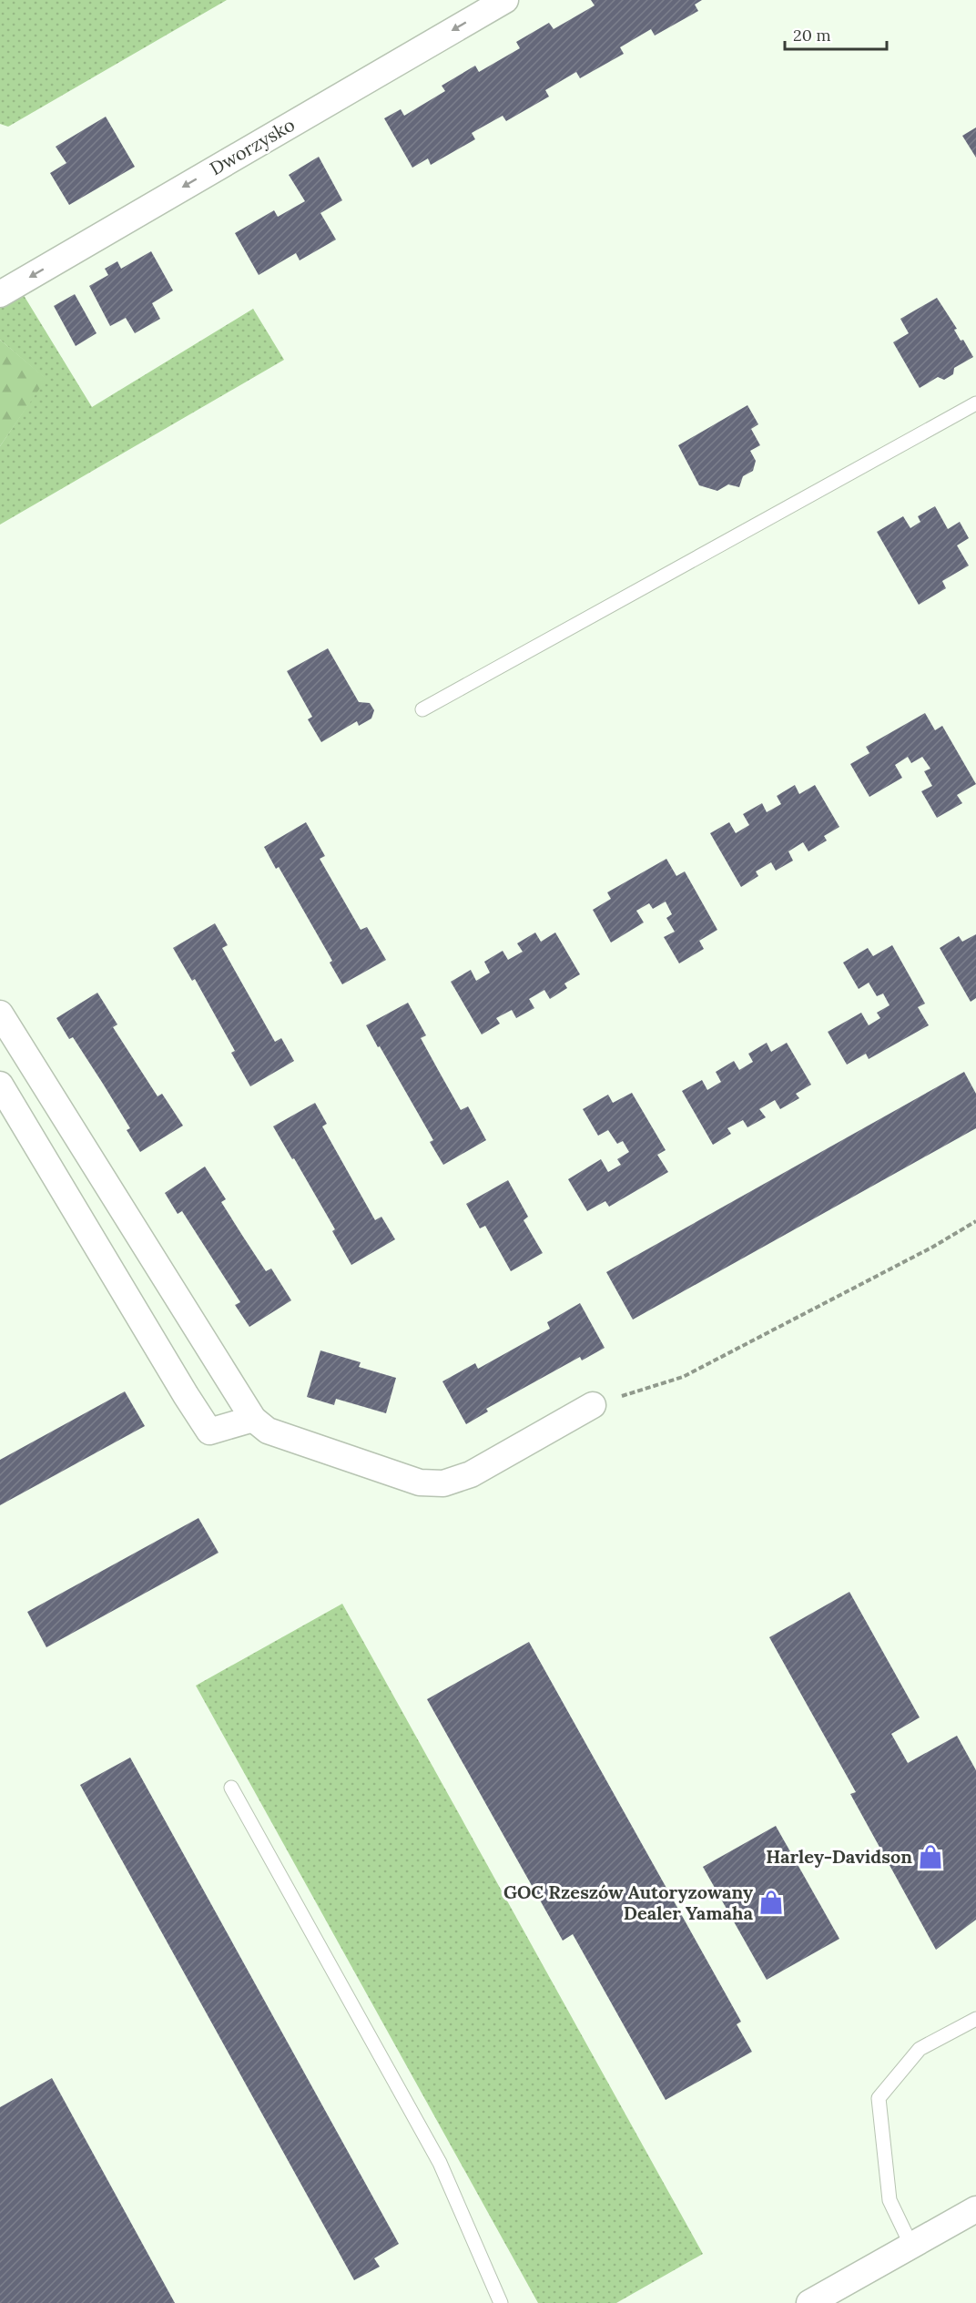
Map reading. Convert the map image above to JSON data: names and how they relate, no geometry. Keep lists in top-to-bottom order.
{
  "streets": {
    "street": ["Dworzysko"]
  },
  "one_way": ["Dworzysko"],
  "places": {
    "shop": ["Harley-Davidson", "GOC Rzeszów Autoryzowany Dealer Yamaha"]
  },
  "scale_bar": "20 m"
}
